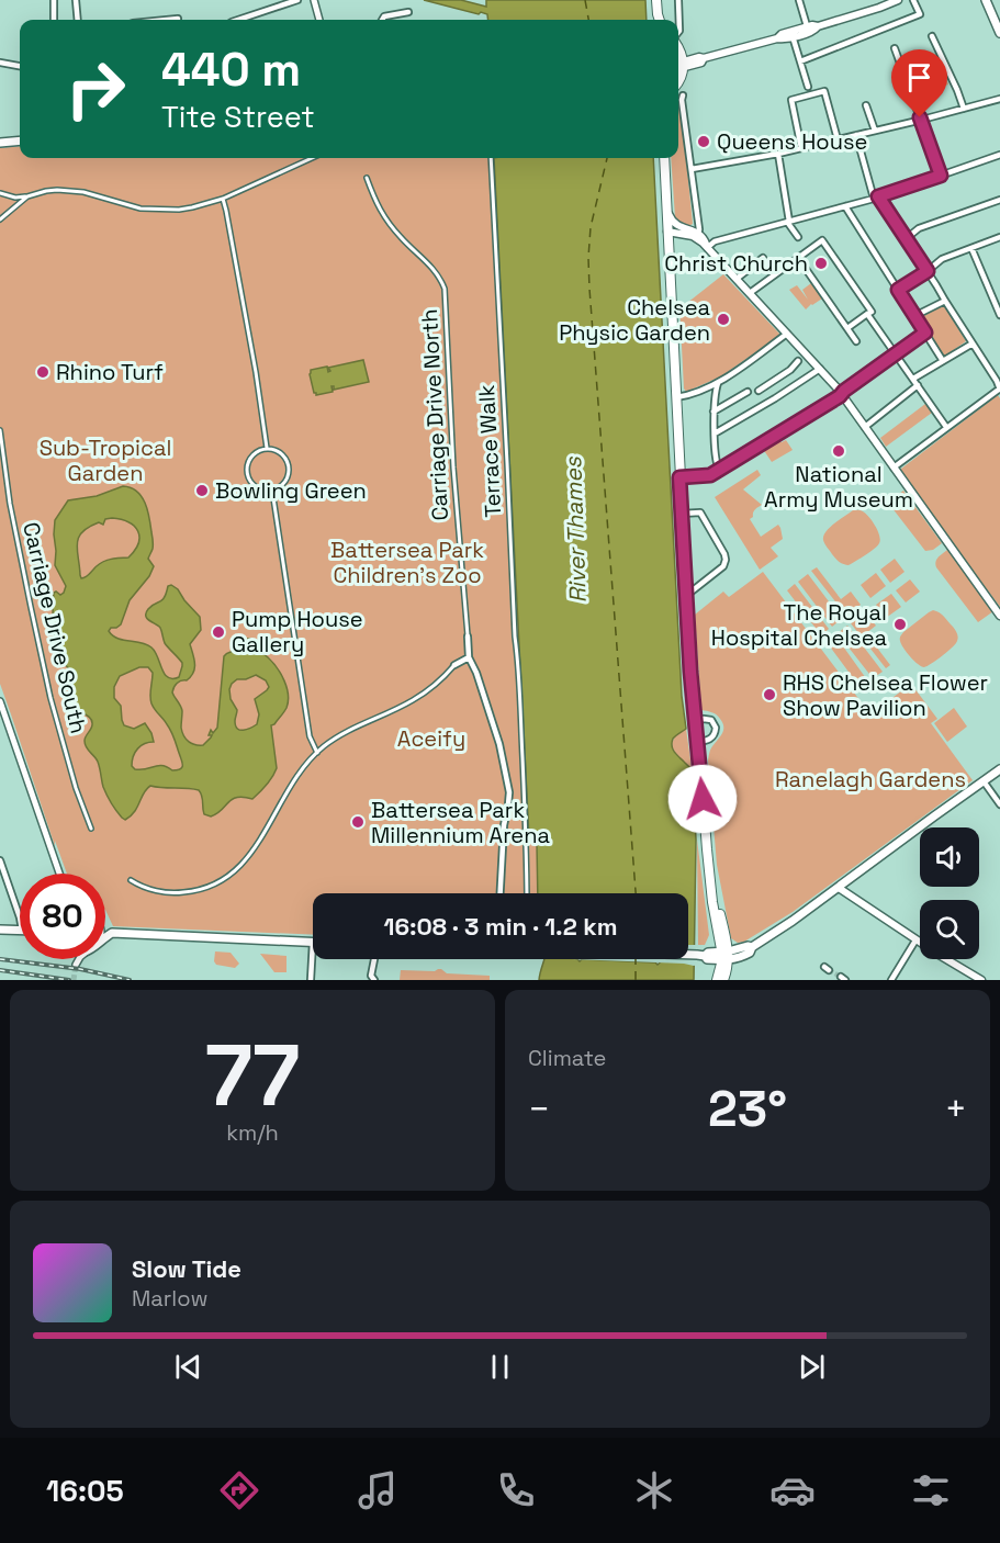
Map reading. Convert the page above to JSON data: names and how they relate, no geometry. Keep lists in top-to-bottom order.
{
  "streets": {
    "street": ["Carriage Drive North", "Terrace Walk", "Carriage Drive South"]
  },
  "water": ["River Thames"],
  "parks": [
    "Sub-Tropical Garden",
    "Battersea Park Children's Zoo",
    "Aceify",
    "Ranelagh Gardens"
  ],
  "places": [
    "Queens House",
    "Christ Church",
    "Chelsea Physic Garden",
    "Rhino Turf",
    "National Army Museum",
    "Bowling Green",
    "The Royal Hospital Chelsea",
    "Pump House Gallery",
    "RHS Chelsea Flower Show Pavilion",
    "Battersea Park Millennium Arena"
  ],
  "page": {
    "turn": ["440 m", "Tite Street"],
    "limit": "80",
    "trip": "16:08 · 3 min · 1.2 km",
    "tile": [
      ["77", "km/h"],
      "Climate"
    ],
    "heat": ["−", "23°", "+"],
    "song": ["Slow Tide", "Marlow"],
    "tabs": "16:05"
  }
}
